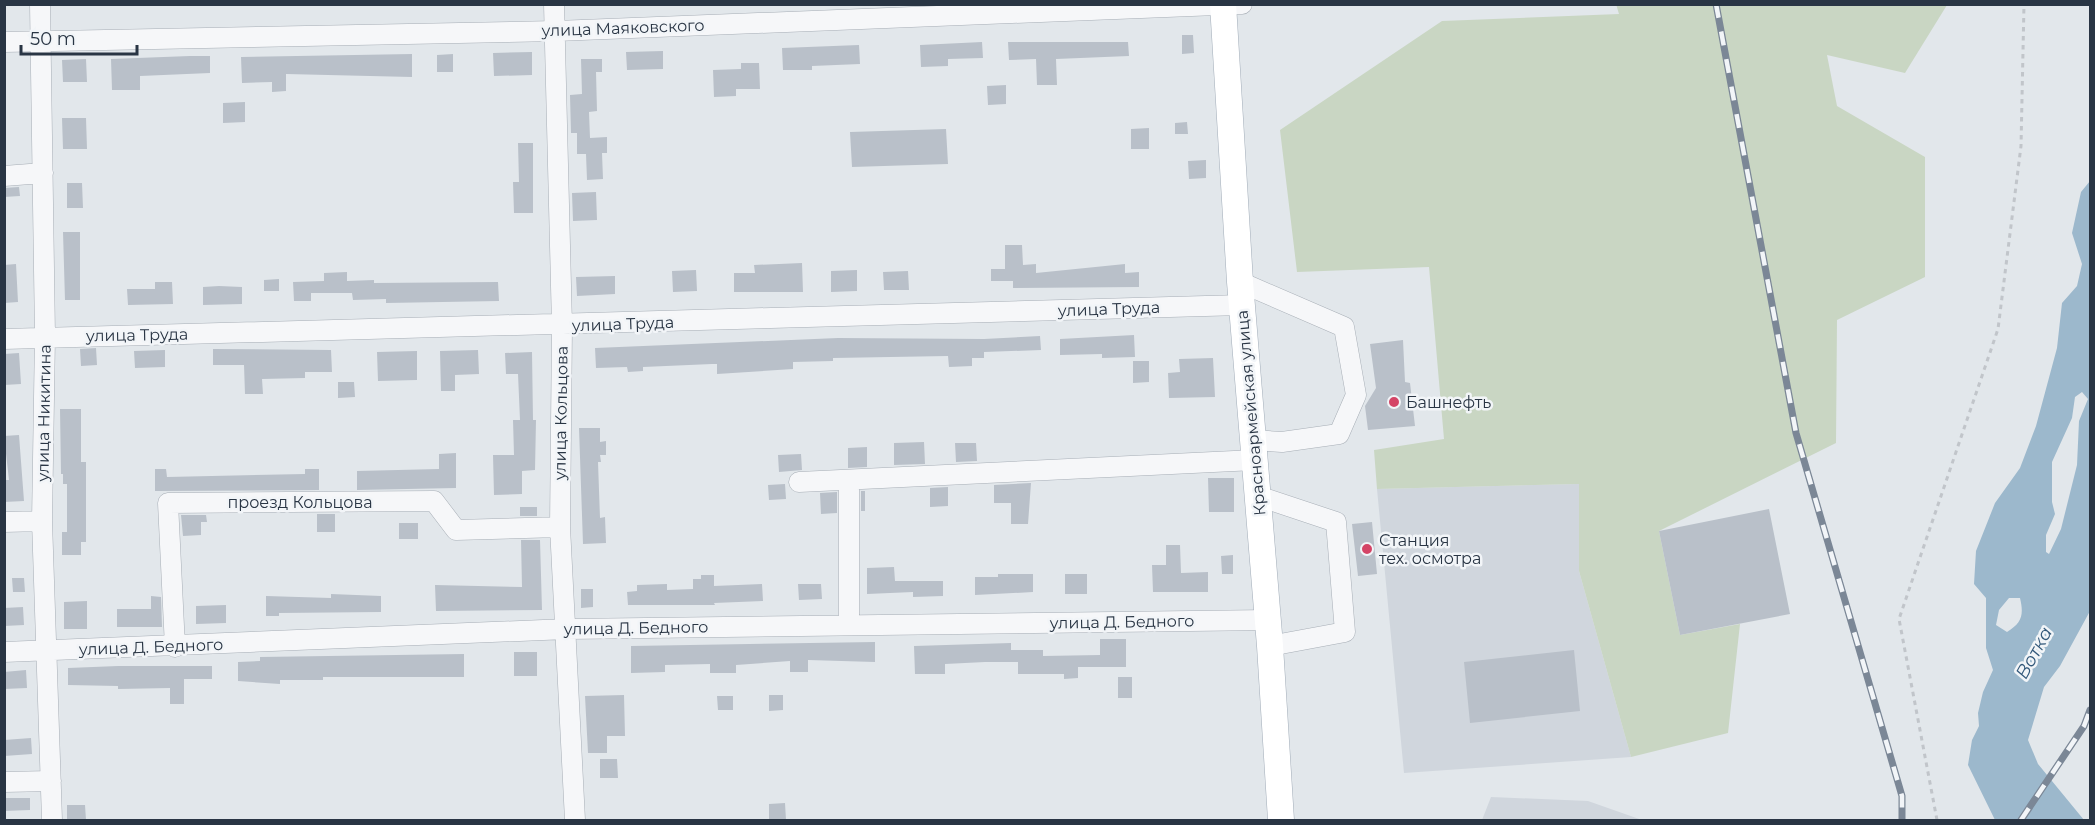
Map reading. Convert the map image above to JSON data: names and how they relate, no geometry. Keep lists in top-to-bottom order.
{
  "streets": {
    "main road": ["Красноармейская улица"],
    "street": [
      "улица Маяковского",
      "улица Труда",
      "улица Никитина",
      "улица Кольцова",
      "проезд Кольцова",
      "улица Д. Бедного"
    ]
  },
  "crossings": [
    ["улица Маяковского", "улица Никитина"],
    ["улица Маяковского", "улица Кольцова"],
    ["улица Маяковского", "Красноармейская улица"],
    ["улица Труда", "улица Никитина"],
    ["улица Труда", "улица Кольцова"],
    ["улица Труда", "Красноармейская улица"],
    ["улица Никитина", "улица Д. Бедного"],
    ["улица Кольцова", "проезд Кольцова"],
    ["улица Кольцова", "улица Д. Бедного"],
    ["Красноармейская улица", "улица Д. Бедного"],
    ["проезд Кольцова", "улица Д. Бедного"]
  ],
  "water": ["Вотка"],
  "places": ["Башнефть", "Станция тех. осмотра"],
  "scale_bar": "50 m"
}
